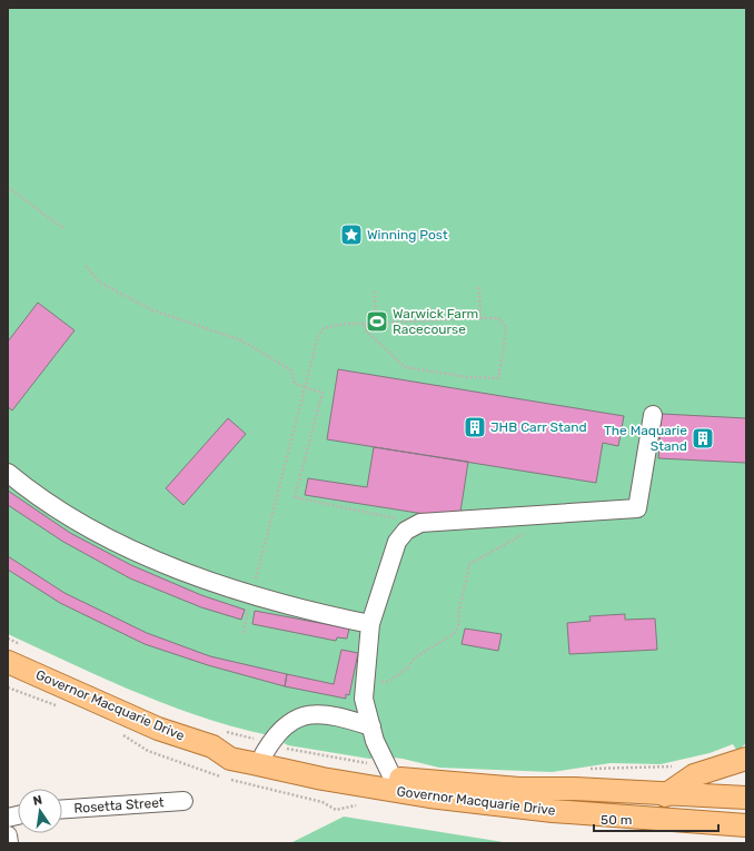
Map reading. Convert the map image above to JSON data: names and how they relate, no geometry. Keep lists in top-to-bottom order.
{
  "streets": {
    "main road": ["Governor Macquarie Drive"],
    "street": ["Rosetta Street"]
  },
  "places": {
    "place": ["Winning Post"],
    "sports": ["Warwick Farm Racecourse"],
    "building": ["JHB Carr Stand", "The Maquarie Stand"]
  },
  "scale_bar": "50 m",
  "north": "top"
}
